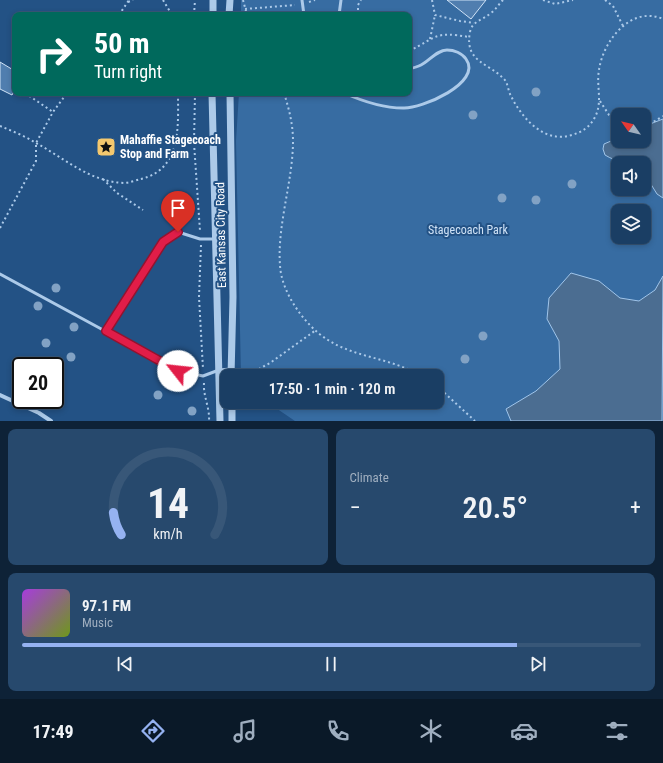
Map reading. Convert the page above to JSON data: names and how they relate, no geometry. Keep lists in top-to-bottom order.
{
  "streets": {
    "street": ["East Kansas City Road"]
  },
  "parks": ["Stagecoach Park"],
  "places": {
    "place": ["Mahaffie Stagecoach Stop and Farm"]
  },
  "north": "top left",
  "page": {
    "turn": ["50 m", "Turn right"],
    "limit": "20",
    "trip": "17:50 · 1 min · 120 m",
    "tile": "Climate",
    "heat": ["−", "20.5°", "+"],
    "song": ["97.1 FM", "Music"],
    "tabs": "17:49",
    "gauge": ["14", "km/h"]
  }
}
